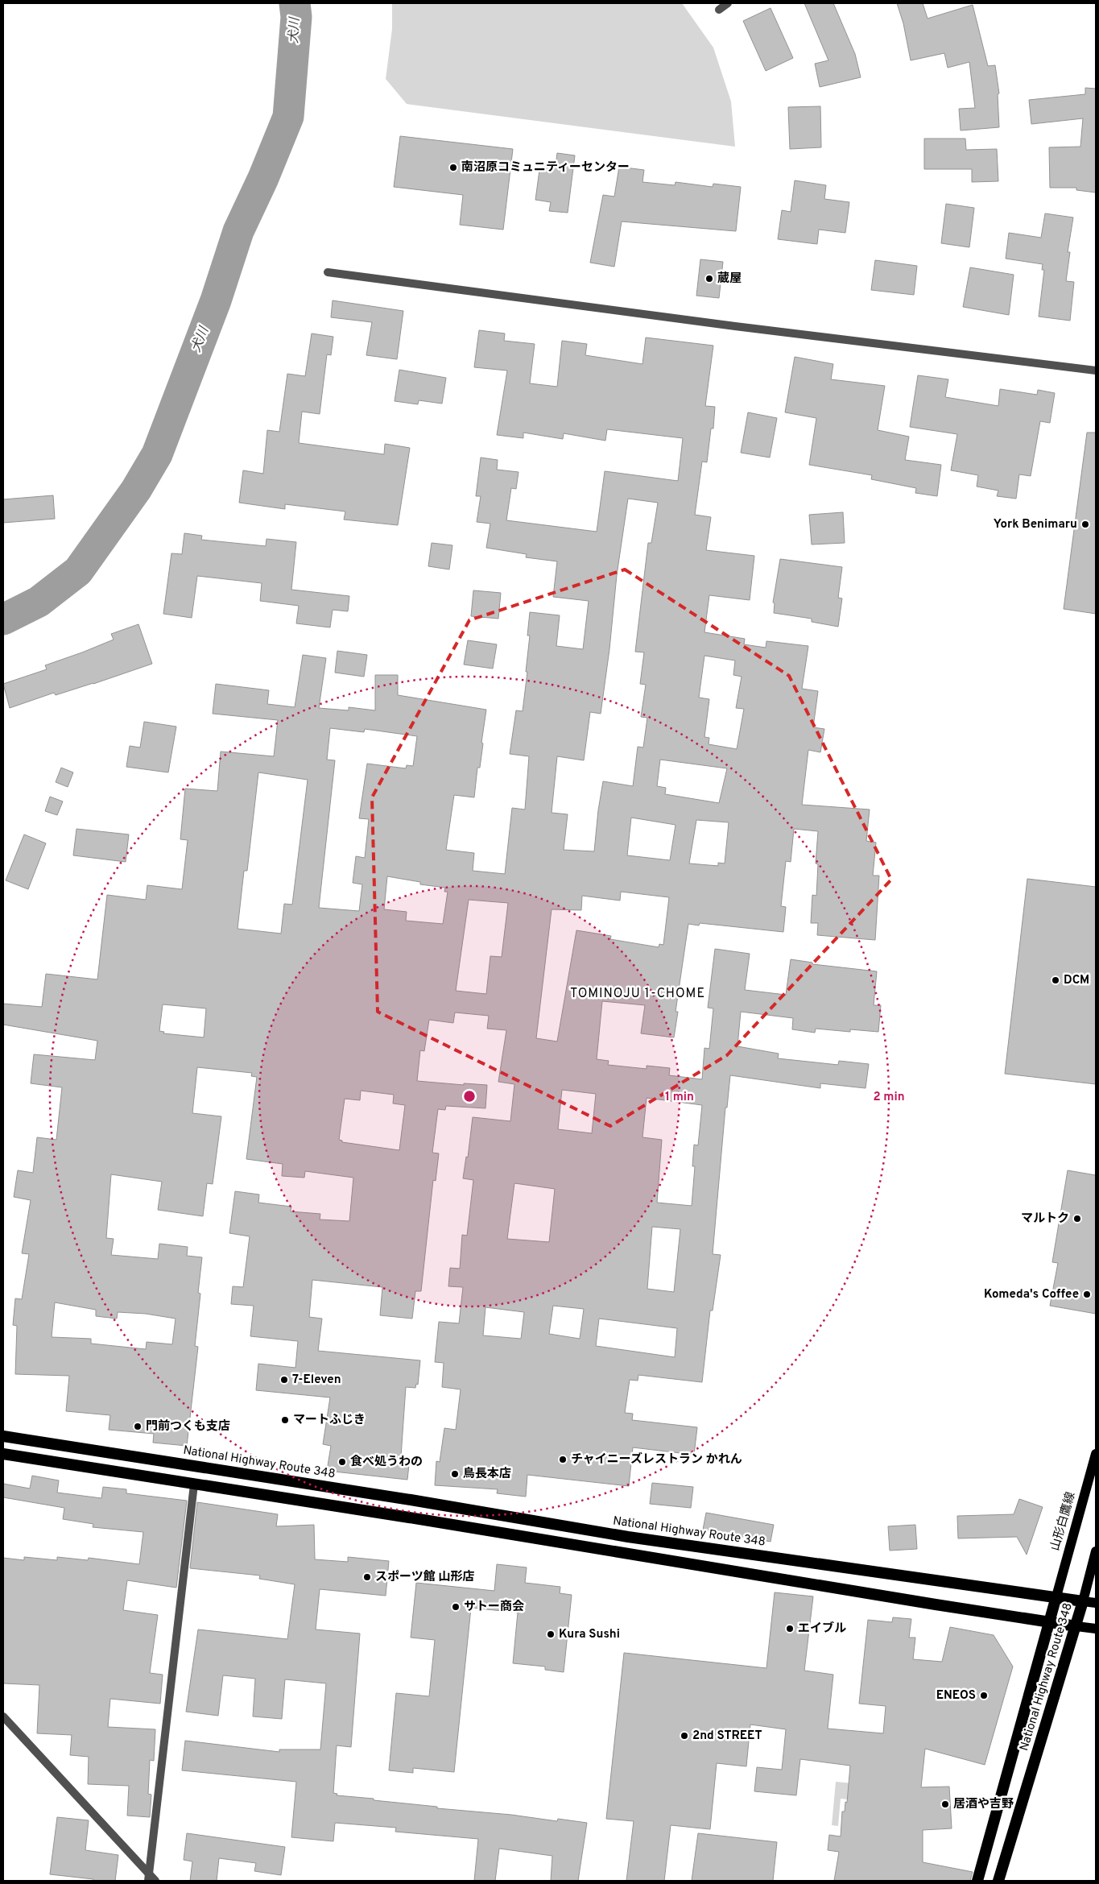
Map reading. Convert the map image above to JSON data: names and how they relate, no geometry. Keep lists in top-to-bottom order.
{
  "streets": {
    "highway": ["National Highway Route 348"],
    "main road": ["山形白鷹線"]
  },
  "crossings": [
    ["National Highway Route 348", "山形白鷹線"]
  ],
  "districts": ["TOMINOJU 1-CHOME"],
  "water": ["犬川"],
  "places": [
    "南沼原コミュニティーセンター",
    "蔵屋",
    "York Benimaru",
    "DCM",
    "マルトク",
    "Komeda's Coffee",
    "7-Eleven",
    "マートふじき",
    "門前つくも支店",
    "チャイニーズレストラン かれん",
    "食べ処うわの",
    "鳥長本店",
    "スポーツ館 山形店",
    "サトー商会",
    "エイブル",
    "Kura Sushi",
    "ENEOS",
    "2nd STREET",
    "居酒や吉野"
  ],
  "rings": ["1 min", "2 min"]
}
